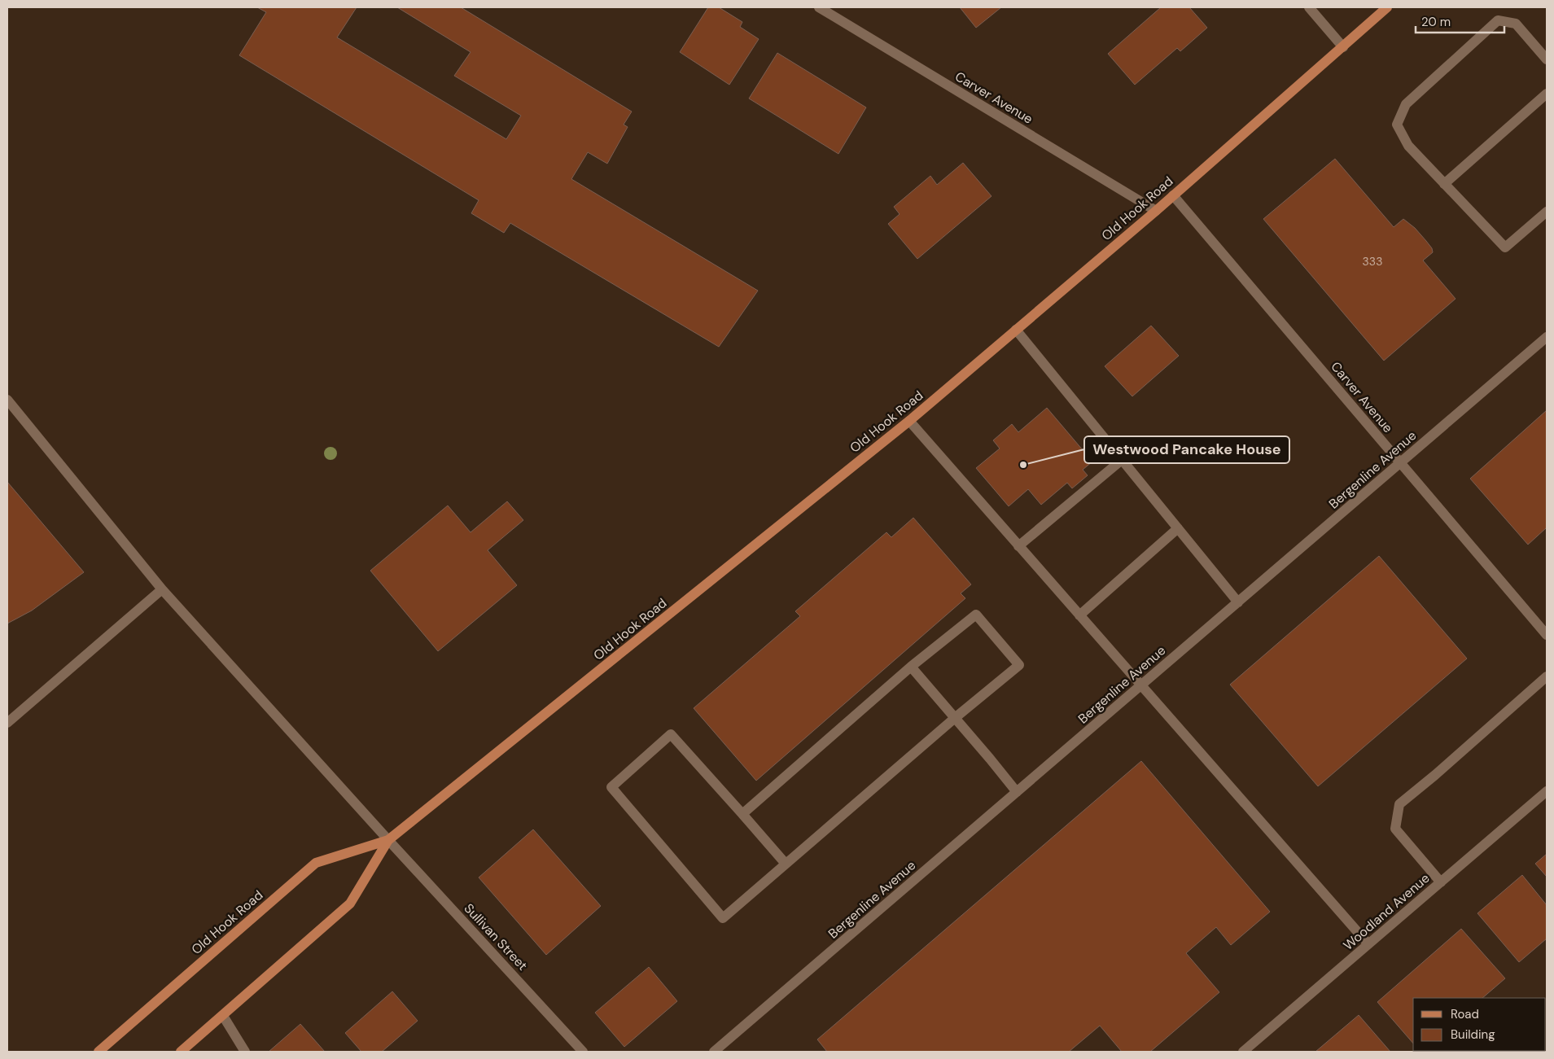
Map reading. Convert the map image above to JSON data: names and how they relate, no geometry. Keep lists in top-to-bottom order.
{
  "streets": {
    "main road": ["Old Hook Road"],
    "street": [
      "Carver Avenue",
      "Bergenline Avenue",
      "Woodland Avenue",
      "Sullivan Street"
    ]
  },
  "crossings": [
    ["Carver Avenue", "Old Hook Road"],
    ["Carver Avenue", "Bergenline Avenue"],
    ["Old Hook Road", "Sullivan Street"]
  ],
  "places": ["Westwood Pancake House"],
  "house_numbers": ["333"],
  "legend": ["Road", "Building"],
  "scale_bar": "20 m"
}
